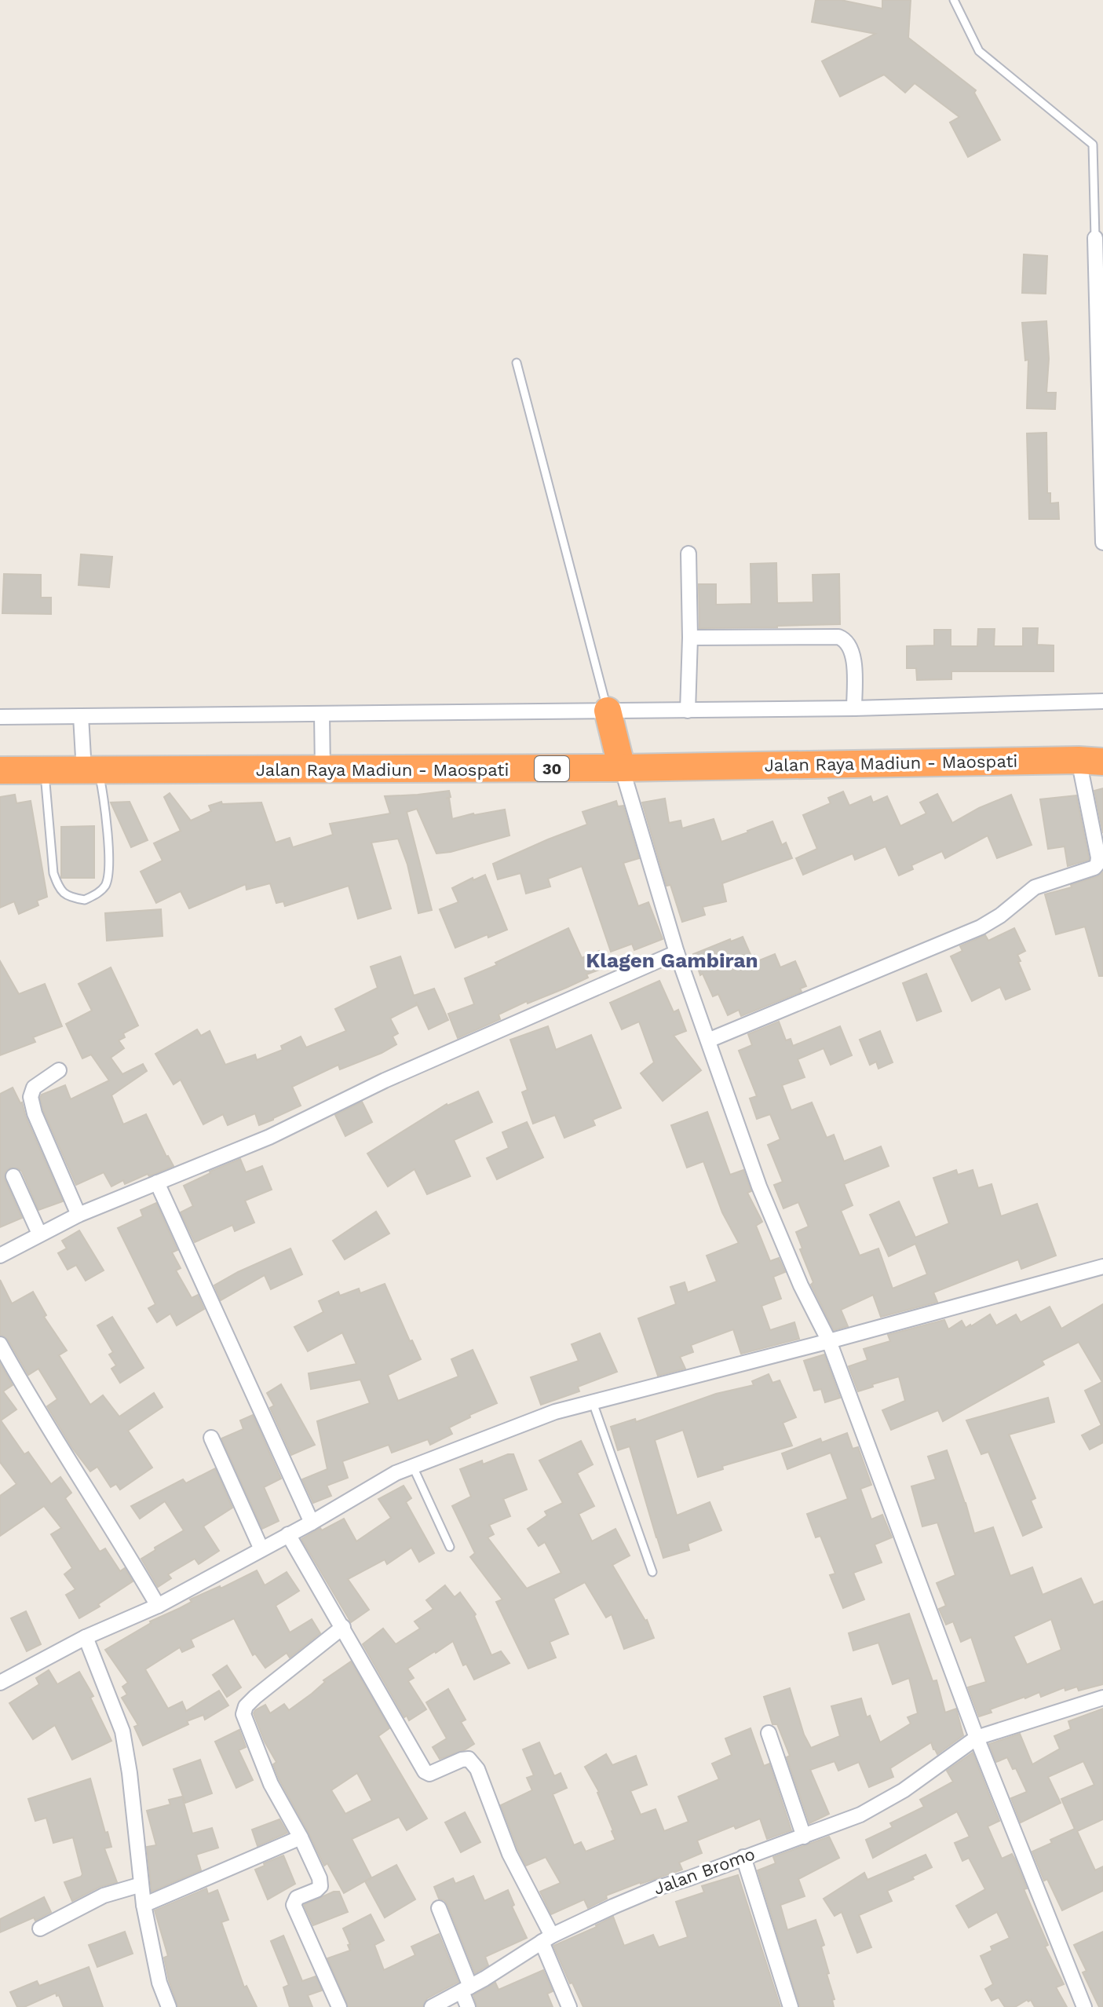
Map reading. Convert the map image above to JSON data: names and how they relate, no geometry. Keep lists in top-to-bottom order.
{
  "streets": {
    "highway": ["Jalan Raya Madiun - Maospati", "30"],
    "street": ["Jalan Bromo"]
  },
  "districts": ["Klagen Gambiran"]
}
